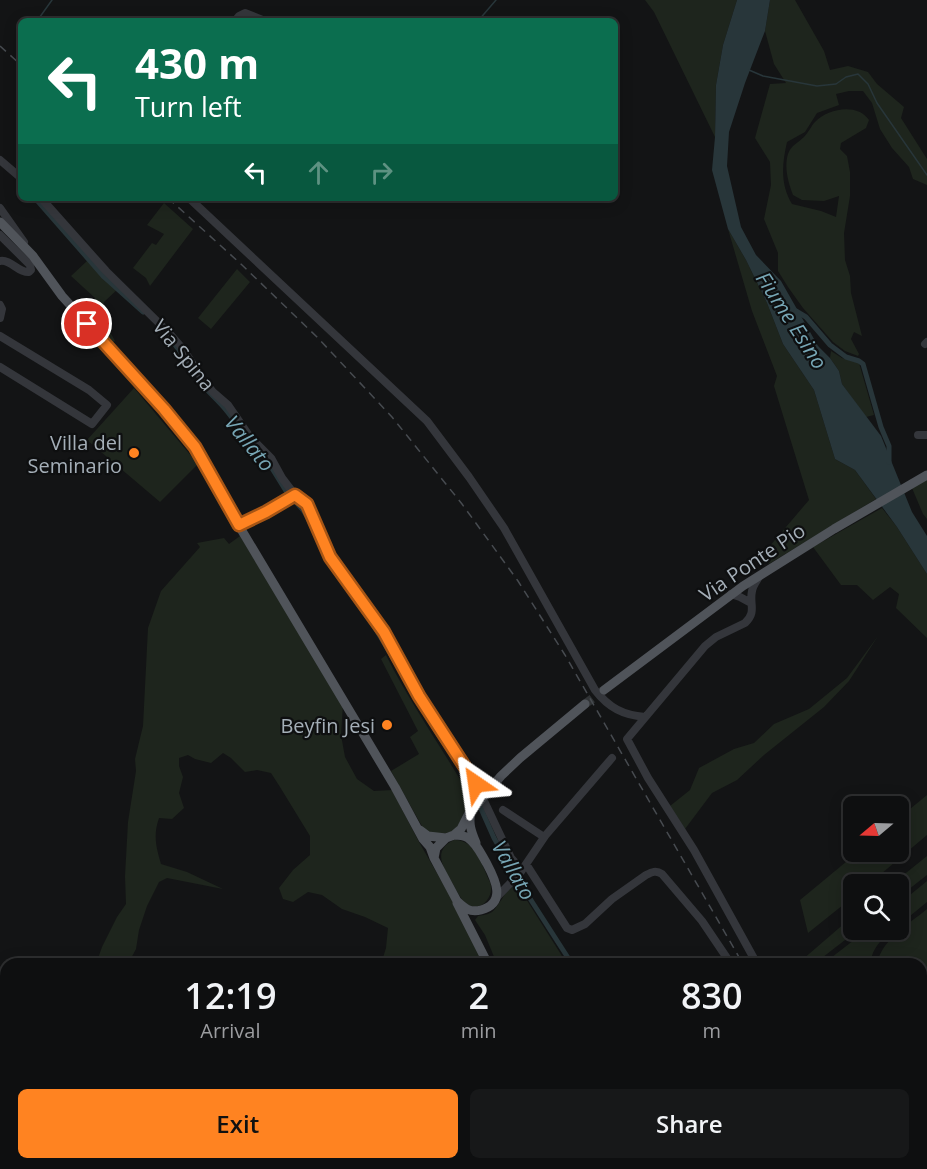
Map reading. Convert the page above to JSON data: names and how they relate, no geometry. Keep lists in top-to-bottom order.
{
  "streets": {
    "main road": ["Via Ponte Pio"],
    "street": ["Via Spina"]
  },
  "water": ["Fiume Esino", "Vallato"],
  "places": ["Villa del Seminario", "Beyfin Jesi"],
  "north": "left",
  "page": {
    "turn": ["430 m", "Turn left"],
    "eta": [
      "12:19",
      "Arrival",
      "2",
      "min",
      "830",
      "m"
    ],
    "buttons": ["Exit", "Share"]
  }
}
